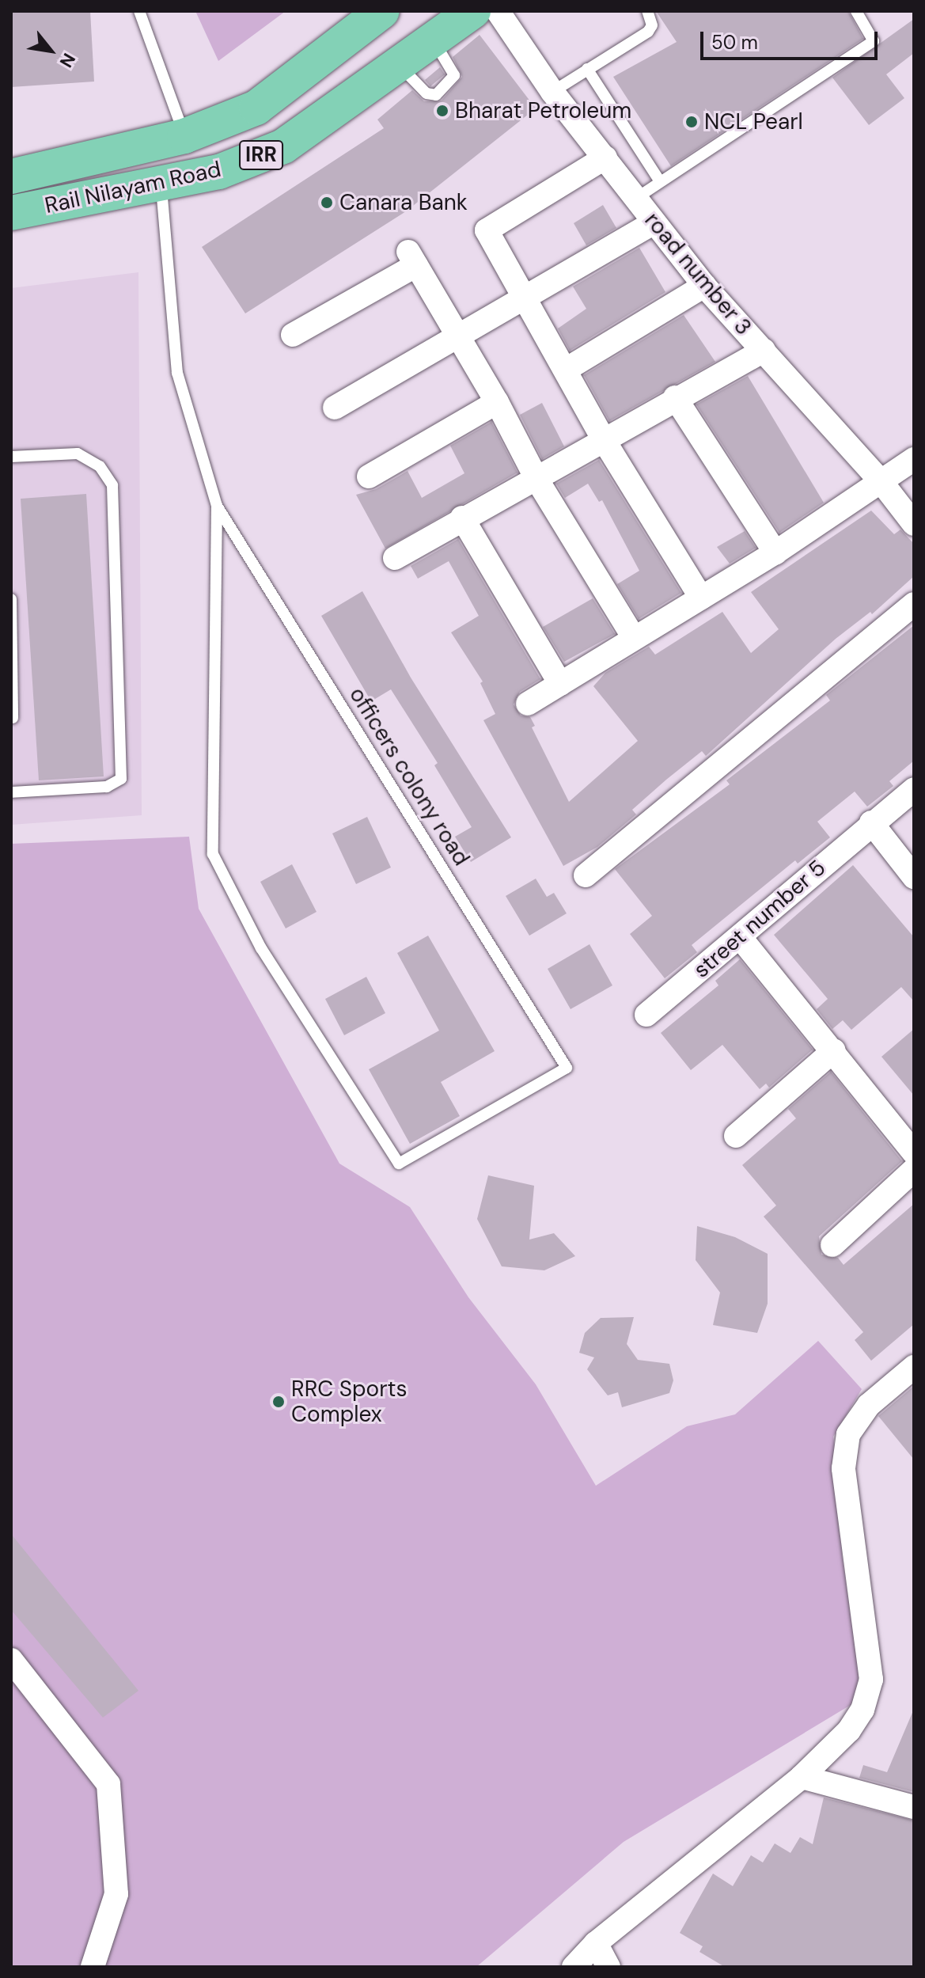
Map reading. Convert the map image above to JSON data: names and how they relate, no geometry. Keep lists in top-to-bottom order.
{
  "streets": {
    "main road": ["IRR", "Rail Nilayam Road"],
    "street": ["road number 3", "street number 5"],
    "lane": ["officers colony road"]
  },
  "places": [
    "Bharat Petroleum",
    "NCL Pearl",
    "Canara Bank",
    "RRC Sports Complex"
  ],
  "scale_bar": "50 m",
  "north": "bottom right"
}
